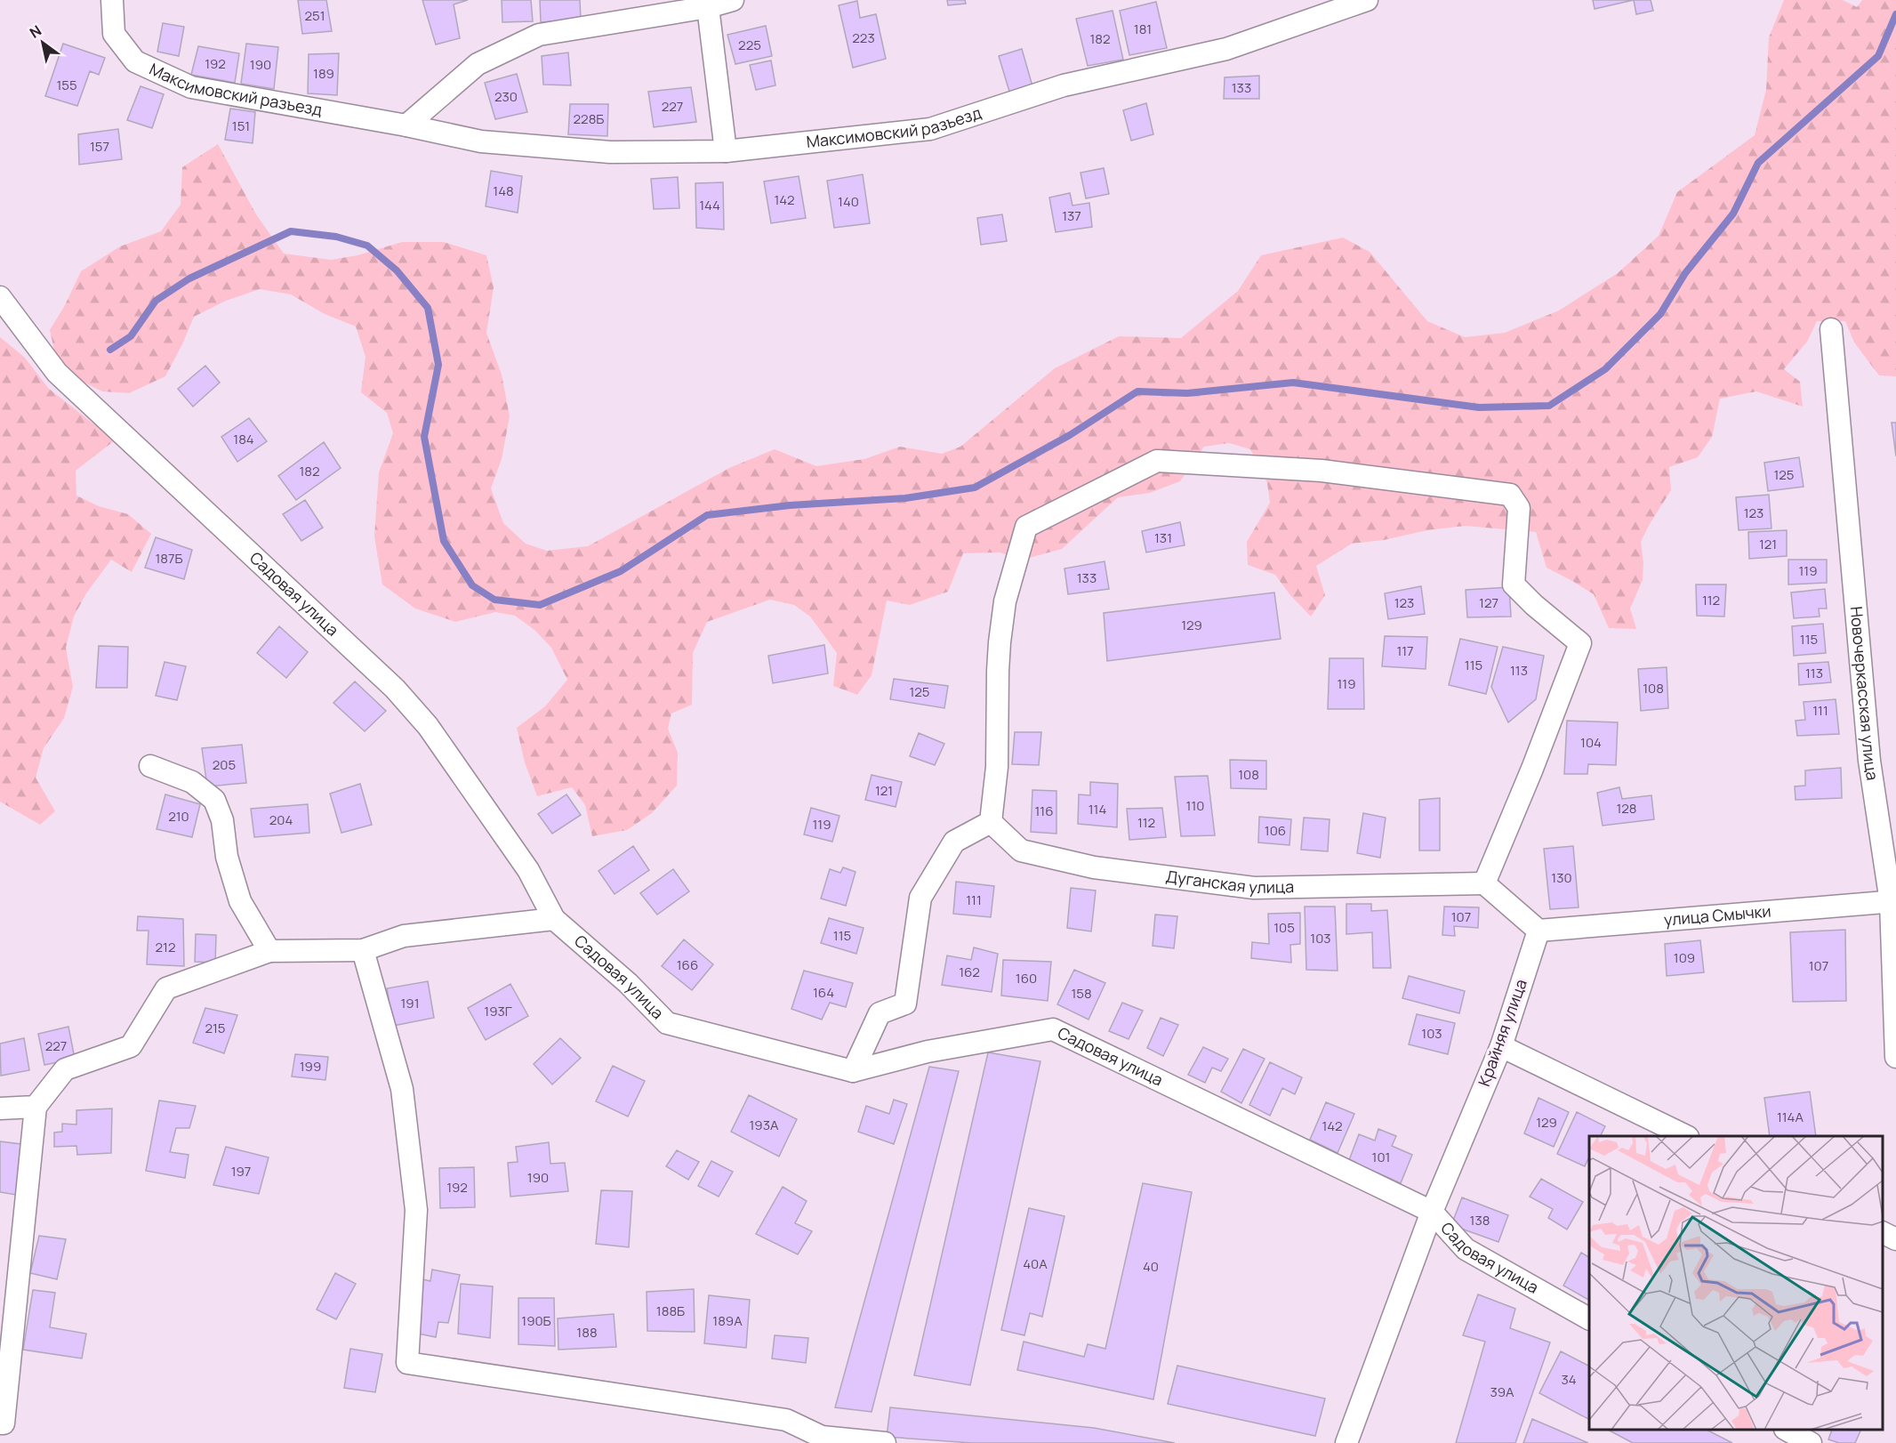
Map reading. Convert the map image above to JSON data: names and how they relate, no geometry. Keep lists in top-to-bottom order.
{
  "streets": {
    "street": [
      "Максимовский разъезд",
      "Садовая улица",
      "Новочеркасская улица",
      "Дуганская улица",
      "улица Смычки",
      "Крайняя улица"
    ]
  },
  "crossings": [
    ["Садовая улица", "Крайняя улица"],
    ["Новочеркасская улица", "улица Смычки"],
    ["улица Смычки", "Крайняя улица"]
  ],
  "house_numbers": [
    "251",
    "181",
    "223",
    "182",
    "225",
    "192",
    "190",
    "189",
    "155",
    "133",
    "230",
    "227",
    "228Б",
    "151",
    "157",
    "148",
    "142",
    "140",
    "144",
    "137",
    "184",
    "182",
    "125",
    "123",
    "131",
    "121",
    "187Б",
    "119",
    "133",
    "112",
    "123",
    "127",
    "129",
    "115",
    "117",
    "115",
    "113",
    "113",
    "119",
    "108",
    "125",
    "111",
    "104",
    "205",
    "108",
    "121",
    "110",
    "128",
    "114",
    "116",
    "210",
    "204",
    "112",
    "119",
    "106",
    "130",
    "111",
    "107",
    "105",
    "115",
    "103",
    "212",
    "109",
    "166",
    "107",
    "162",
    "160",
    "164",
    "158",
    "191",
    "193Г",
    "215",
    "103",
    "227",
    "199",
    "114А",
    "129",
    "193А",
    "142",
    "101",
    "197",
    "190",
    "192",
    "138",
    "40А",
    "40",
    "188Б",
    "190Б",
    "189А",
    "188",
    "34",
    "39А"
  ],
  "north": "top left"
}
